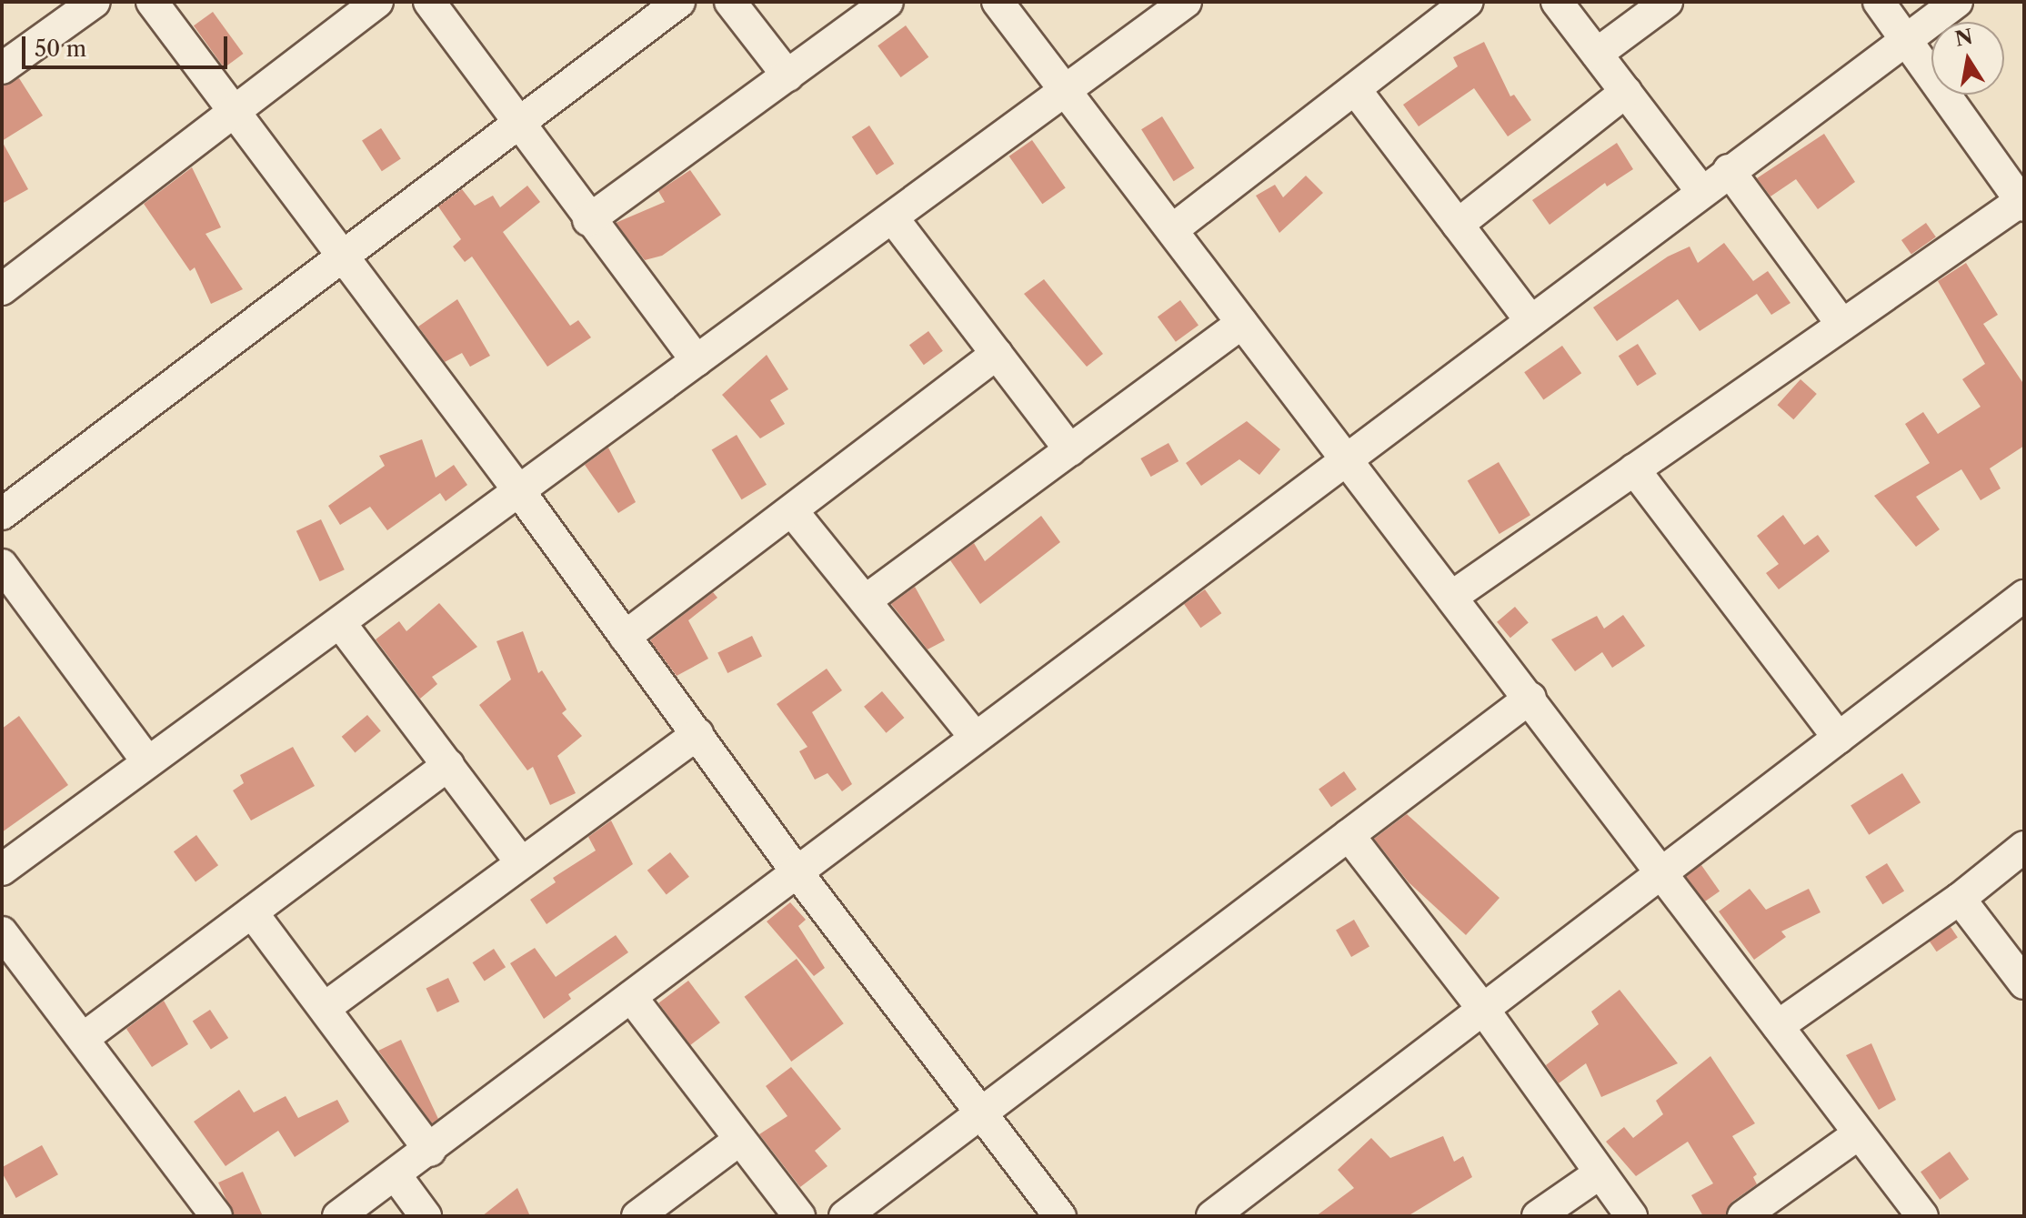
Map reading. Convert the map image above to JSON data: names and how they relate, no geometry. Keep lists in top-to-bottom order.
{
  "scale_bar": "50 m",
  "north": "top"
}
